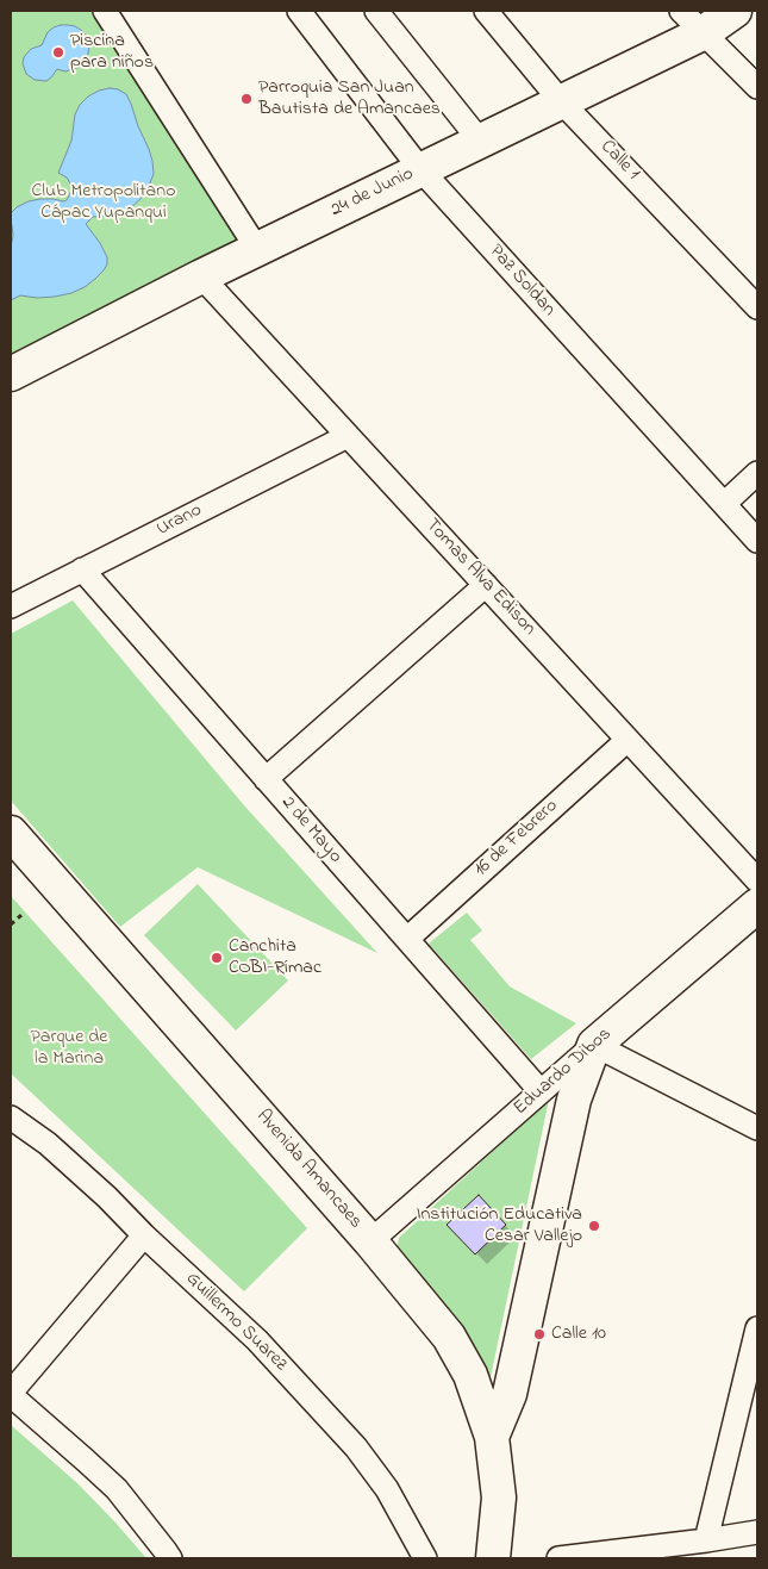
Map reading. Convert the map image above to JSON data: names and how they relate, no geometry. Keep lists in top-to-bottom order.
{
  "streets": {
    "street": [
      "Calle 1",
      "24 de Junio",
      "Paz Soldan",
      "Urano",
      "Tomas Alva Edison",
      "2 de Mayo",
      "16 de Febrero",
      "Eduardo Dibos",
      "Avenida Amancaes",
      "Guillermo Suarez"
    ]
  },
  "crossings": [
    ["Calle 1", "24 de Junio"],
    ["24 de Junio", "Paz Soldan"],
    ["24 de Junio", "Tomas Alva Edison"],
    ["Urano", "Tomas Alva Edison"],
    ["Urano", "2 de Mayo"],
    ["Tomas Alva Edison", "16 de Febrero"],
    ["2 de Mayo", "16 de Febrero"],
    ["2 de Mayo", "Eduardo Dibos"],
    ["Eduardo Dibos", "Avenida Amancaes"]
  ],
  "parks": ["Club Metropolitano Cápac Yupanqui", "Parque de la Marina"],
  "places": [
    "Piscina para niños",
    "Parroquia San Juan Bautista de Amancaes",
    "Canchita COBI-Rímac",
    "Institución Educativa Cesar Vallejo",
    "Calle 10"
  ]
}
